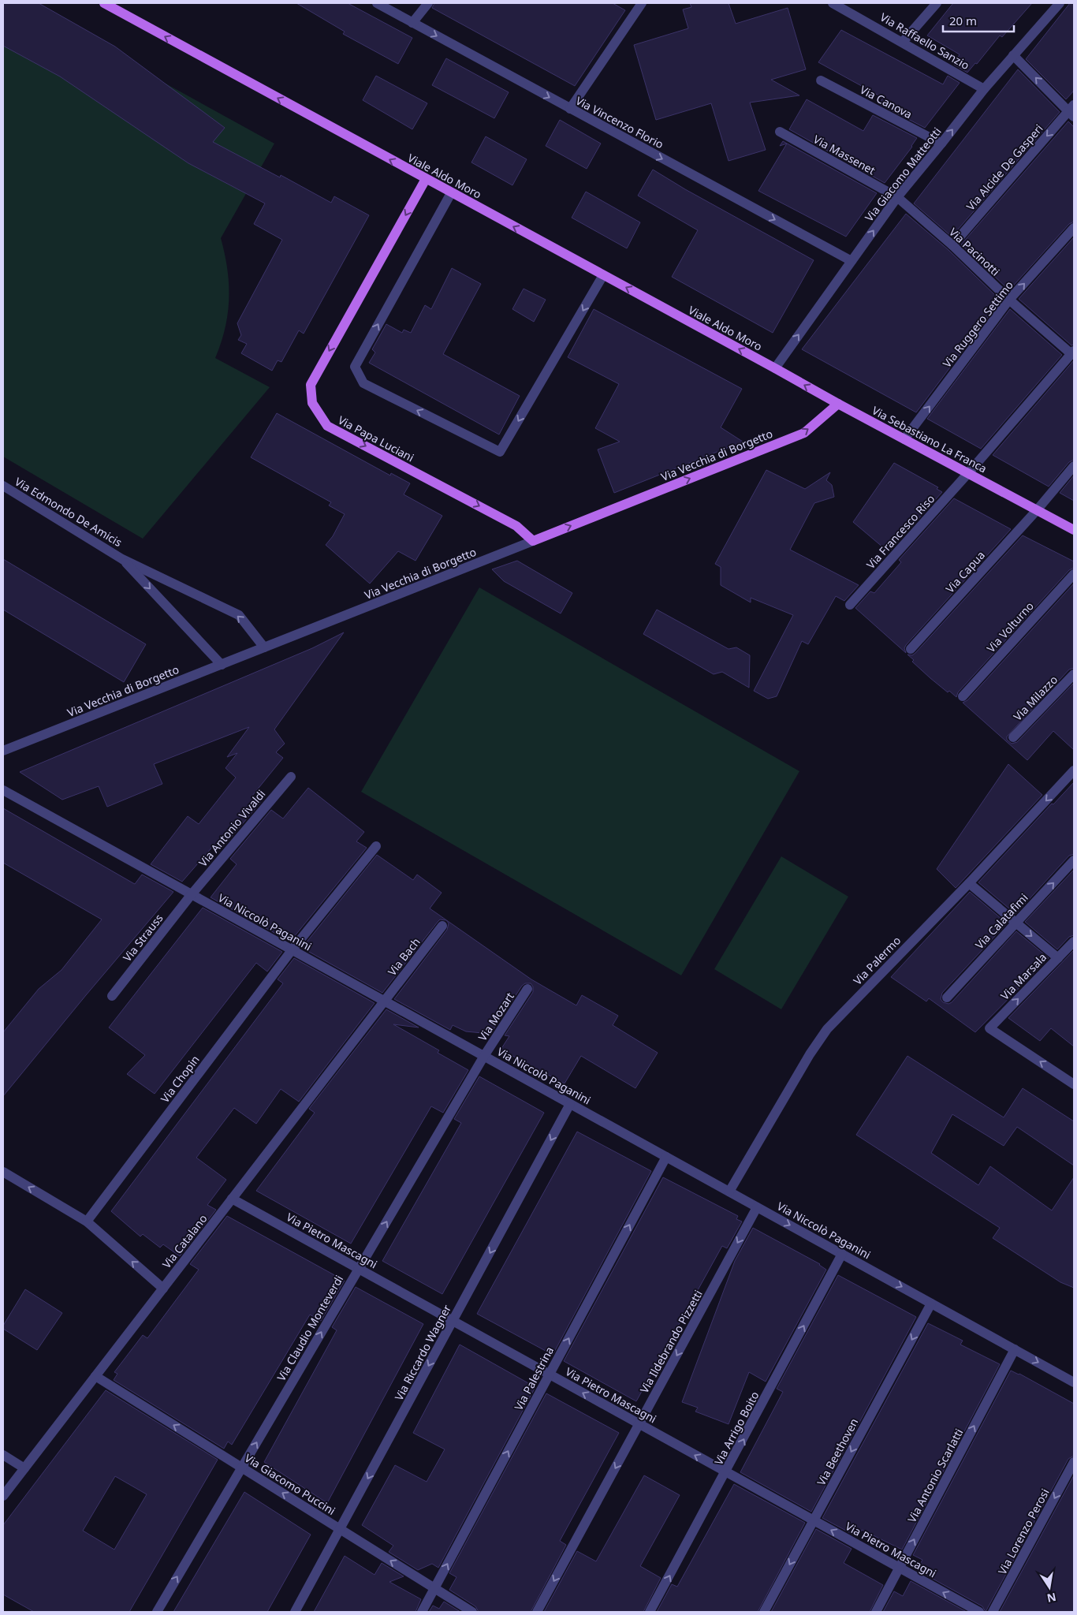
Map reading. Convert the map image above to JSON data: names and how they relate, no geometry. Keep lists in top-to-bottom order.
{
  "streets": {
    "main road": [
      "Viale Aldo Moro",
      "Via Papa Luciani",
      "Via Sebastiano La Franca",
      "Via Vecchia di Borgetto"
    ],
    "street": [
      "Via Raffaello Sanzio",
      "Via Canova",
      "Via Vincenzo Florio",
      "Via Massenet",
      "Via Alcide De Gasperi",
      "Via Giacomo Matteotti",
      "Via Pacinotti",
      "Via Ruggero Settimo",
      "Via Edmondo De Amicis",
      "Via Francesco Riso",
      "Via Capua",
      "Via Volturno",
      "Via Milazzo",
      "Via Antonio Vivaldi",
      "Via Calatafimi",
      "Via Niccolò Paganini",
      "Via Strauss",
      "Via Bach",
      "Via Palermo",
      "Via Marsala",
      "Via Mozart",
      "Via Chopin",
      "Via Pietro Mascagni",
      "Via Catalano",
      "Via Claudio Monteverdi",
      "Via Ildebrando Pizzetti",
      "Via Riccardo Wagner",
      "Via Palestrina",
      "Via Arrigo Boito",
      "Via Beethoven",
      "Via Antonio Scarlatti",
      "Via Giacomo Puccini",
      "Via Lorenzo Perosi"
    ]
  },
  "crossings": [
    ["Via Raffaello Sanzio", "Via Giacomo Matteotti"],
    ["Via Canova", "Via Giacomo Matteotti"],
    ["Via Vincenzo Florio", "Via Giacomo Matteotti"],
    ["Via Massenet", "Via Giacomo Matteotti"],
    ["Via Massenet", "Via Pacinotti"],
    ["Via Alcide De Gasperi", "Via Pacinotti"],
    ["Via Giacomo Matteotti", "Viale Aldo Moro"],
    ["Via Giacomo Matteotti", "Via Pacinotti"],
    ["Via Giacomo Matteotti", "Via Sebastiano La Franca"],
    ["Viale Aldo Moro", "Via Papa Luciani"],
    ["Viale Aldo Moro", "Via Sebastiano La Franca"],
    ["Via Pacinotti", "Via Ruggero Settimo"],
    ["Via Pacinotti", "Via Francesco Riso"],
    ["Via Ruggero Settimo", "Via Sebastiano La Franca"],
    ["Via Papa Luciani", "Via Vecchia di Borgetto"],
    ["Via Sebastiano La Franca", "Via Vecchia di Borgetto"],
    ["Via Sebastiano La Franca", "Via Francesco Riso"],
    ["Via Sebastiano La Franca", "Via Capua"],
    ["Via Antonio Vivaldi", "Via Niccolò Paganini"],
    ["Via Antonio Vivaldi", "Via Strauss"],
    ["Via Niccolò Paganini", "Via Strauss"],
    ["Via Niccolò Paganini", "Via Bach"],
    ["Via Niccolò Paganini", "Via Palermo"],
    ["Via Niccolò Paganini", "Via Mozart"],
    ["Via Niccolò Paganini", "Via Chopin"],
    ["Via Niccolò Paganini", "Via Catalano"],
    ["Via Niccolò Paganini", "Via Claudio Monteverdi"],
    ["Via Niccolò Paganini", "Via Ildebrando Pizzetti"],
    ["Via Niccolò Paganini", "Via Riccardo Wagner"],
    ["Via Niccolò Paganini", "Via Palestrina"],
    ["Via Niccolò Paganini", "Via Arrigo Boito"],
    ["Via Niccolò Paganini", "Via Beethoven"],
    ["Via Niccolò Paganini", "Via Antonio Scarlatti"],
    ["Via Bach", "Via Catalano"],
    ["Via Mozart", "Via Claudio Monteverdi"],
    ["Via Pietro Mascagni", "Via Catalano"],
    ["Via Pietro Mascagni", "Via Claudio Monteverdi"],
    ["Via Pietro Mascagni", "Via Ildebrando Pizzetti"],
    ["Via Pietro Mascagni", "Via Riccardo Wagner"],
    ["Via Pietro Mascagni", "Via Palestrina"],
    ["Via Pietro Mascagni", "Via Arrigo Boito"],
    ["Via Pietro Mascagni", "Via Beethoven"],
    ["Via Pietro Mascagni", "Via Antonio Scarlatti"],
    ["Via Catalano", "Via Giacomo Puccini"],
    ["Via Claudio Monteverdi", "Via Giacomo Puccini"],
    ["Via Riccardo Wagner", "Via Giacomo Puccini"],
    ["Via Palestrina", "Via Giacomo Puccini"]
  ],
  "one_way": [
    "Via Vincenzo Florio",
    "Via Alcide De Gasperi",
    "Via Giacomo Matteotti",
    "Viale Aldo Moro",
    "Via Ruggero Settimo",
    "Via Vecchia di Borgetto",
    "Via Calatafimi",
    "Via Pietro Mascagni",
    "Via Claudio Monteverdi",
    "Via Ildebrando Pizzetti",
    "Via Riccardo Wagner",
    "Via Palestrina",
    "Via Arrigo Boito",
    "Via Beethoven",
    "Via Antonio Scarlatti",
    "Via Giacomo Puccini",
    "Via Lorenzo Perosi"
  ],
  "scale_bar": "20 m",
  "north": "bottom"
}
